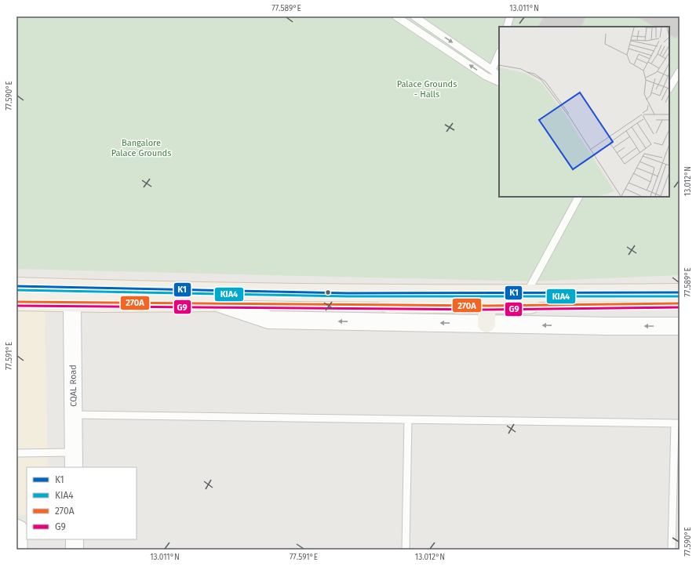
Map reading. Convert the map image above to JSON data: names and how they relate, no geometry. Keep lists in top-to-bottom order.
{
  "streets": {
    "street": ["CQAL Road"]
  },
  "parks": ["Palace Grounds - Halls", "Bangalore Palace Grounds"],
  "lines": [
    "transit line K1",
    "transit line KIA4",
    "transit line 270A",
    "transit line G9"
  ],
  "legend": [
    "K1",
    "KIA4",
    "270A",
    "G9"
  ],
  "coordinates": [
    "77.589°E",
    "13.011°N",
    "77.590°E",
    "13.012°N",
    "77.591°E"
  ]
}
